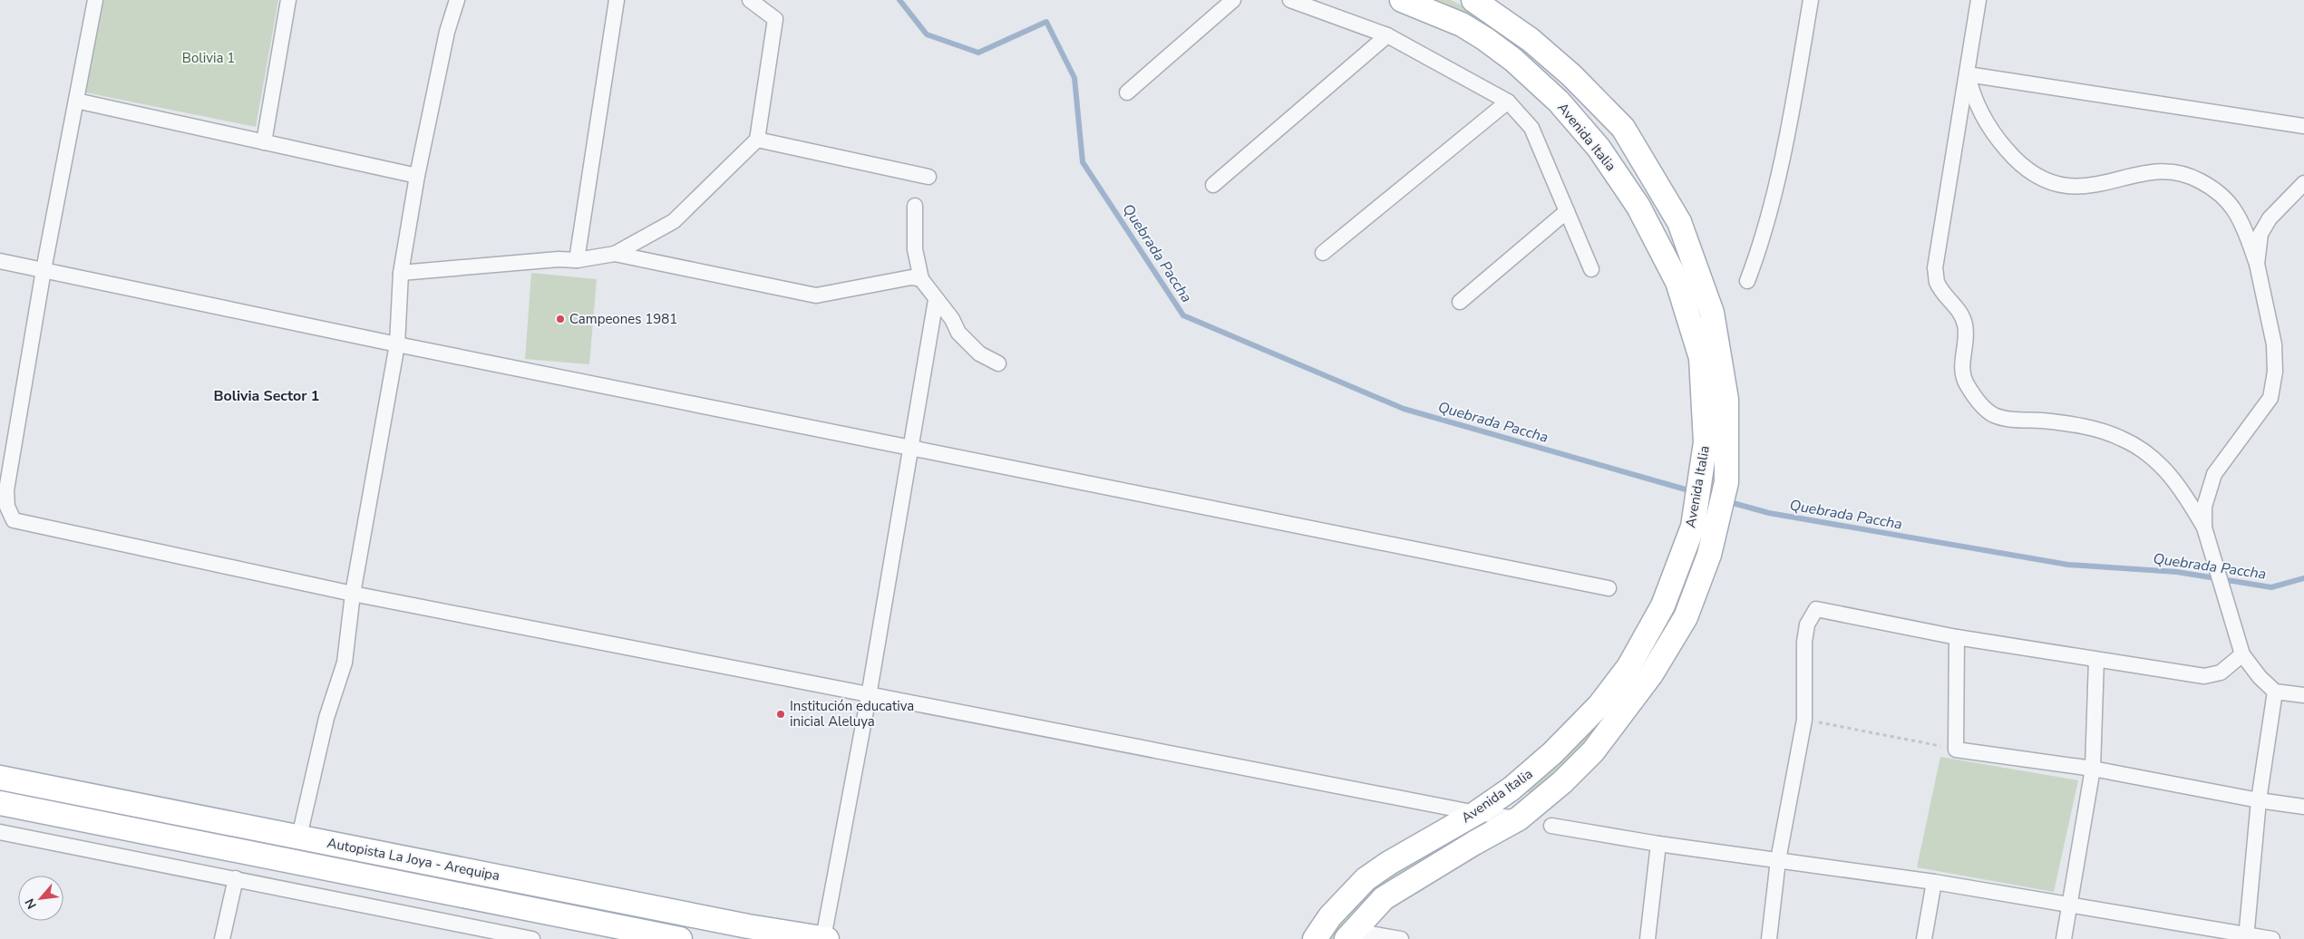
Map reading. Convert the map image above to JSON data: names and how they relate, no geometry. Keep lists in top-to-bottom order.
{
  "streets": {
    "main road": ["Avenida Italia", "Autopista La Joya - Arequipa"]
  },
  "districts": ["Bolivia Sector 1"],
  "water": ["Quebrada Paccha"],
  "parks": ["Bolivia 1"],
  "places": ["Campeones 1981", "Institución educativa inicial Aleluya"],
  "north": "bottom left"
}
